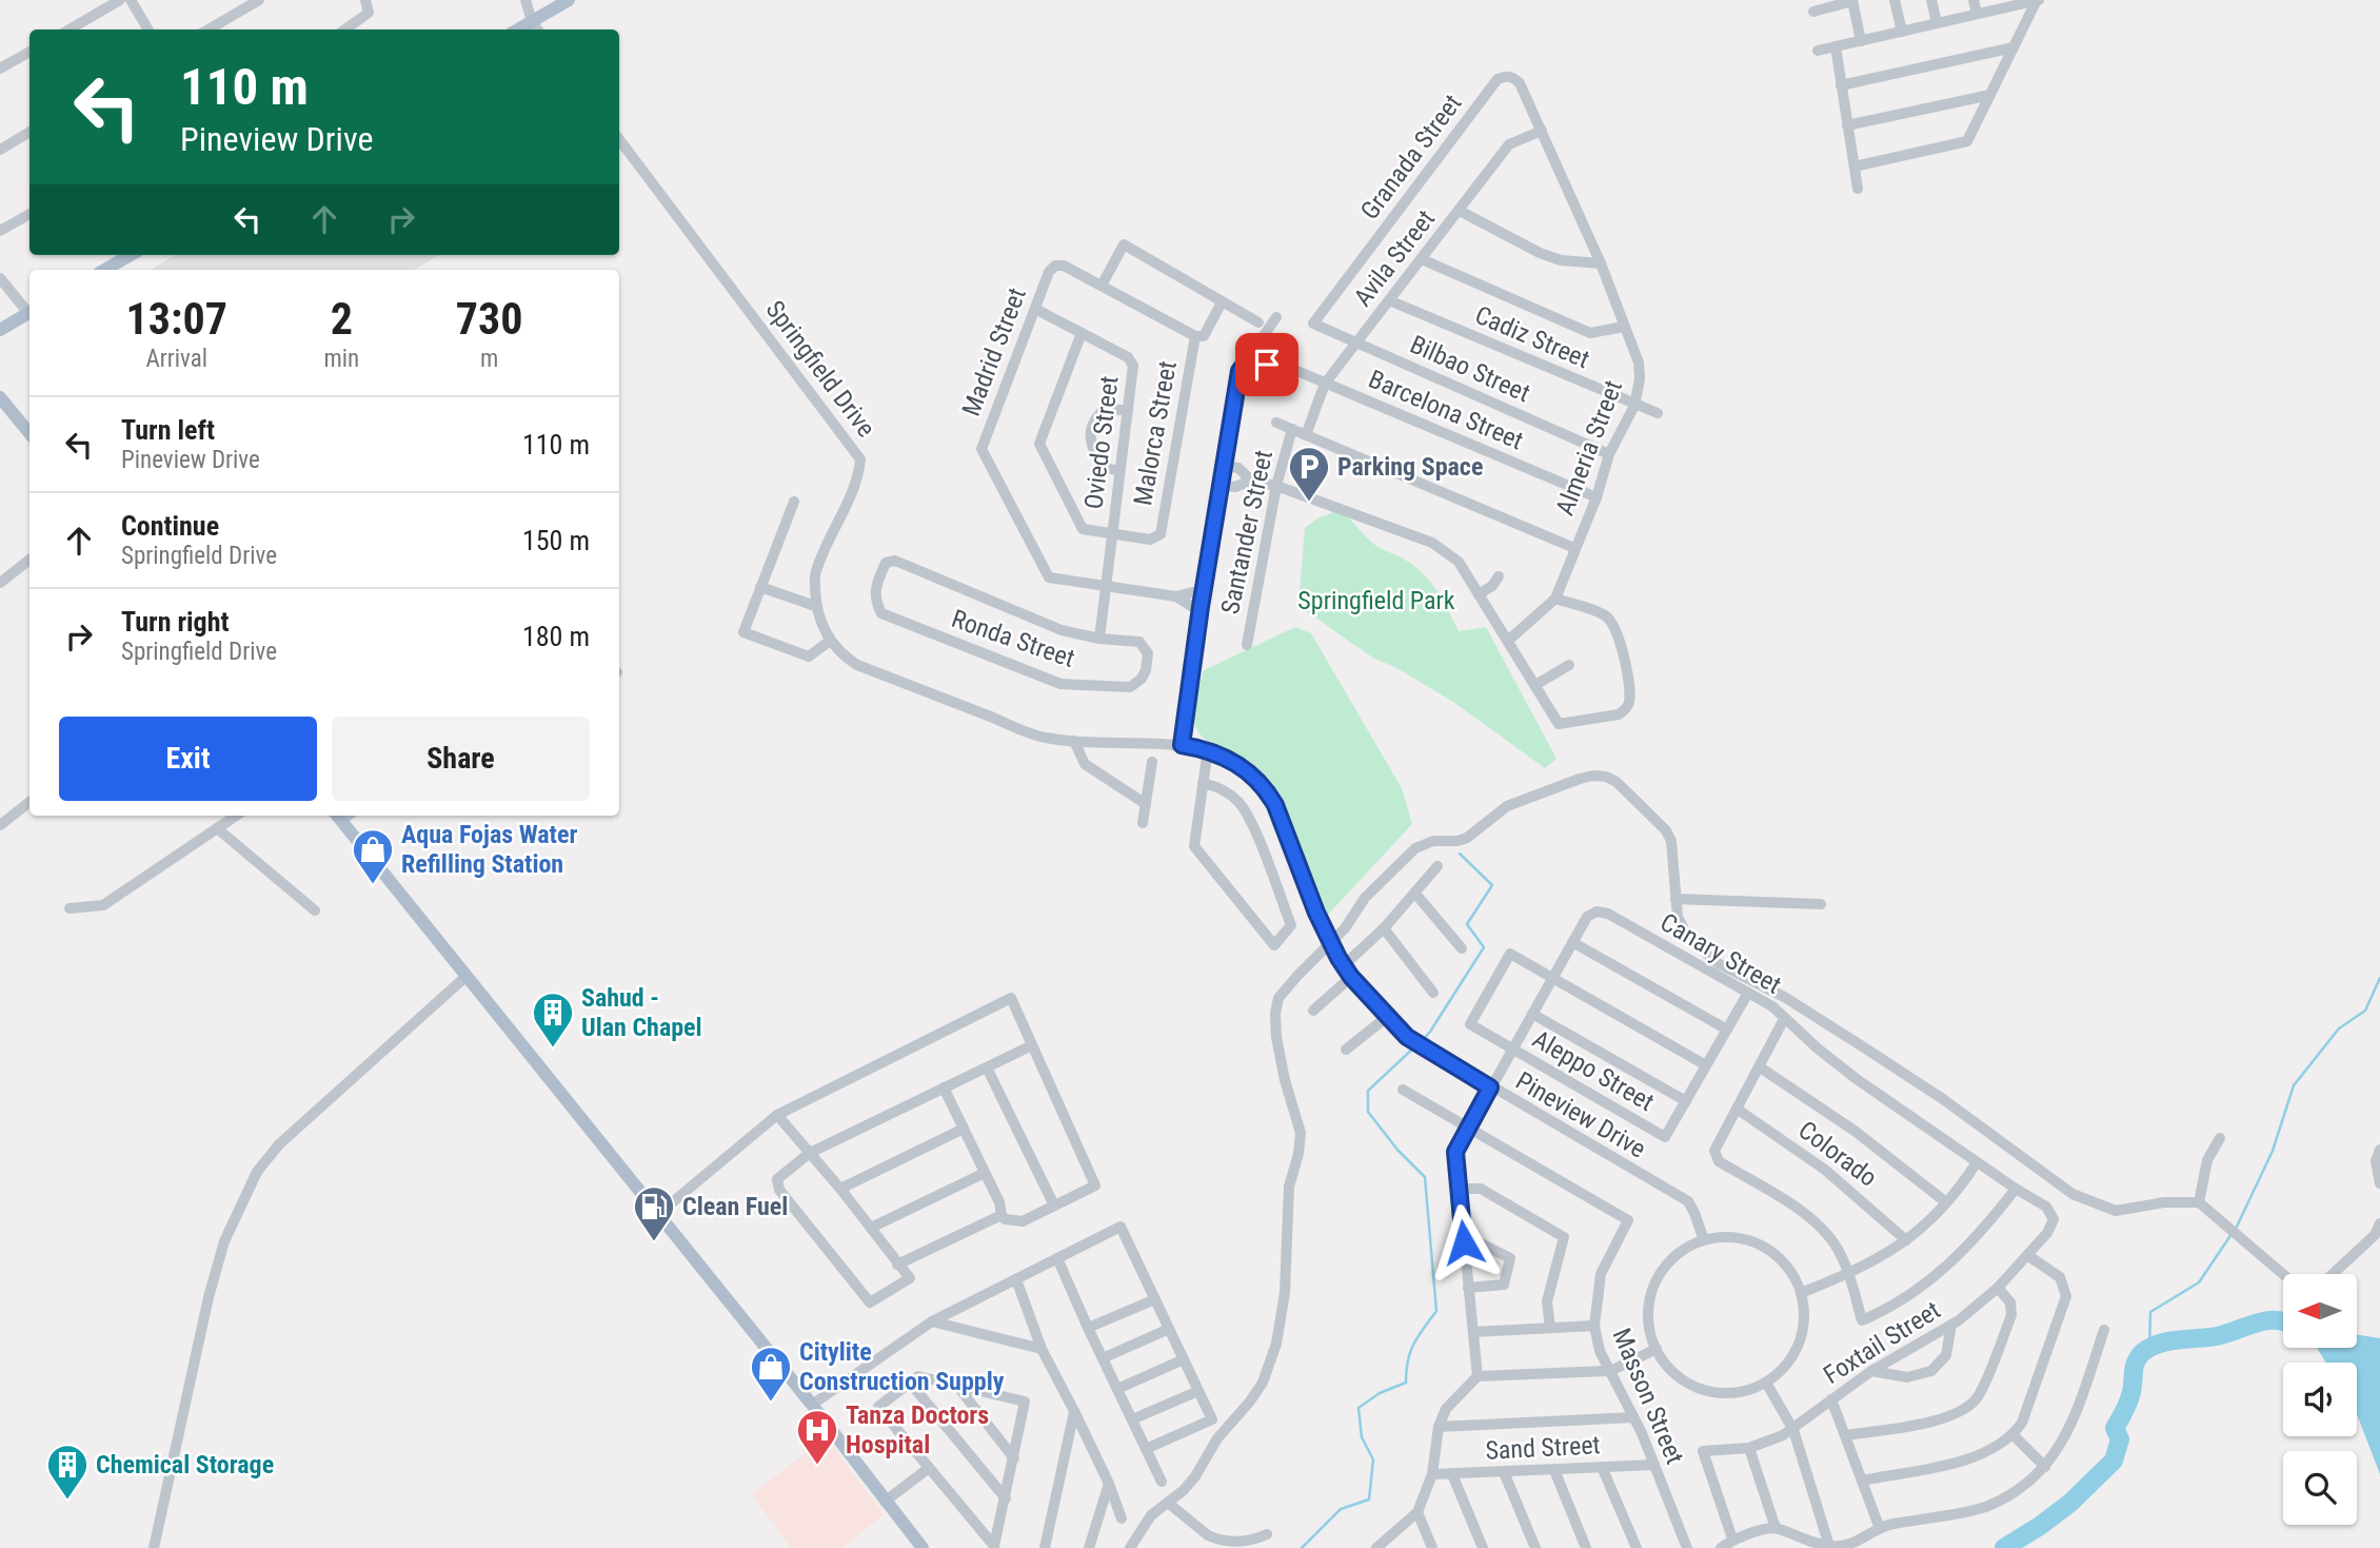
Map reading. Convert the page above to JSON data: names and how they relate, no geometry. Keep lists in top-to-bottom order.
{
  "streets": {
    "street": [
      "Granada Street",
      "Avila Street",
      "Cadiz Street",
      "Madrid Street",
      "Springfield Drive",
      "Bilbao Street",
      "Barcelona Street",
      "Malorca Street",
      "Oviedo Street",
      "Almeria Street",
      "Santander Street",
      "Ronda Street",
      "Canary Street",
      "Aleppo Street",
      "Pineview Drive",
      "Colorado",
      "Foxtail Street",
      "Masson Street",
      "Sand Street"
    ]
  },
  "crossings": [
    ["Granada Street", "Avila Street"],
    ["Granada Street", "Bilbao Street"],
    ["Granada Street", "Almeria Street"],
    ["Avila Street", "Cadiz Street"],
    ["Avila Street", "Bilbao Street"],
    ["Avila Street", "Barcelona Street"],
    ["Avila Street", "Almeria Street"],
    ["Cadiz Street", "Almeria Street"],
    ["Madrid Street", "Oviedo Street"],
    ["Springfield Drive", "Pineview Drive"],
    ["Bilbao Street", "Almeria Street"],
    ["Barcelona Street", "Almeria Street"],
    ["Malorca Street", "Oviedo Street"],
    ["Oviedo Street", "Ronda Street"],
    ["Canary Street", "Aleppo Street"],
    ["Canary Street", "Pineview Drive"],
    ["Canary Street", "Foxtail Street"],
    ["Canary Street", "Masson Street"],
    ["Masson Street", "Sand Street"]
  ],
  "parks": ["Springfield Park"],
  "places": {
    "parking": ["Parking Space"],
    "shop": ["Aqua Fojas Water Refilling Station", "Citylite Construction Supply"],
    "building": ["Sahud - Ulan Chapel", "Chemical Storage"],
    "fuel station": ["Clean Fuel"],
    "hospital": ["Tanza Doctors Hospital"]
  },
  "north": "left",
  "page": {
    "turn": ["110 m", "Pineview Drive"],
    "eta": [
      "13:07",
      "Arrival",
      "2",
      "min",
      "730",
      "m"
    ],
    "list": [
      {
        "name": "Turn left",
        "note": "Pineview Drive",
        "value": "110 m"
      },
      {
        "name": "Continue",
        "note": "Springfield Drive",
        "value": "150 m"
      },
      {
        "name": "Turn right",
        "note": "Springfield Drive",
        "value": "180 m"
      }
    ],
    "buttons": ["Exit", "Share"]
  }
}
